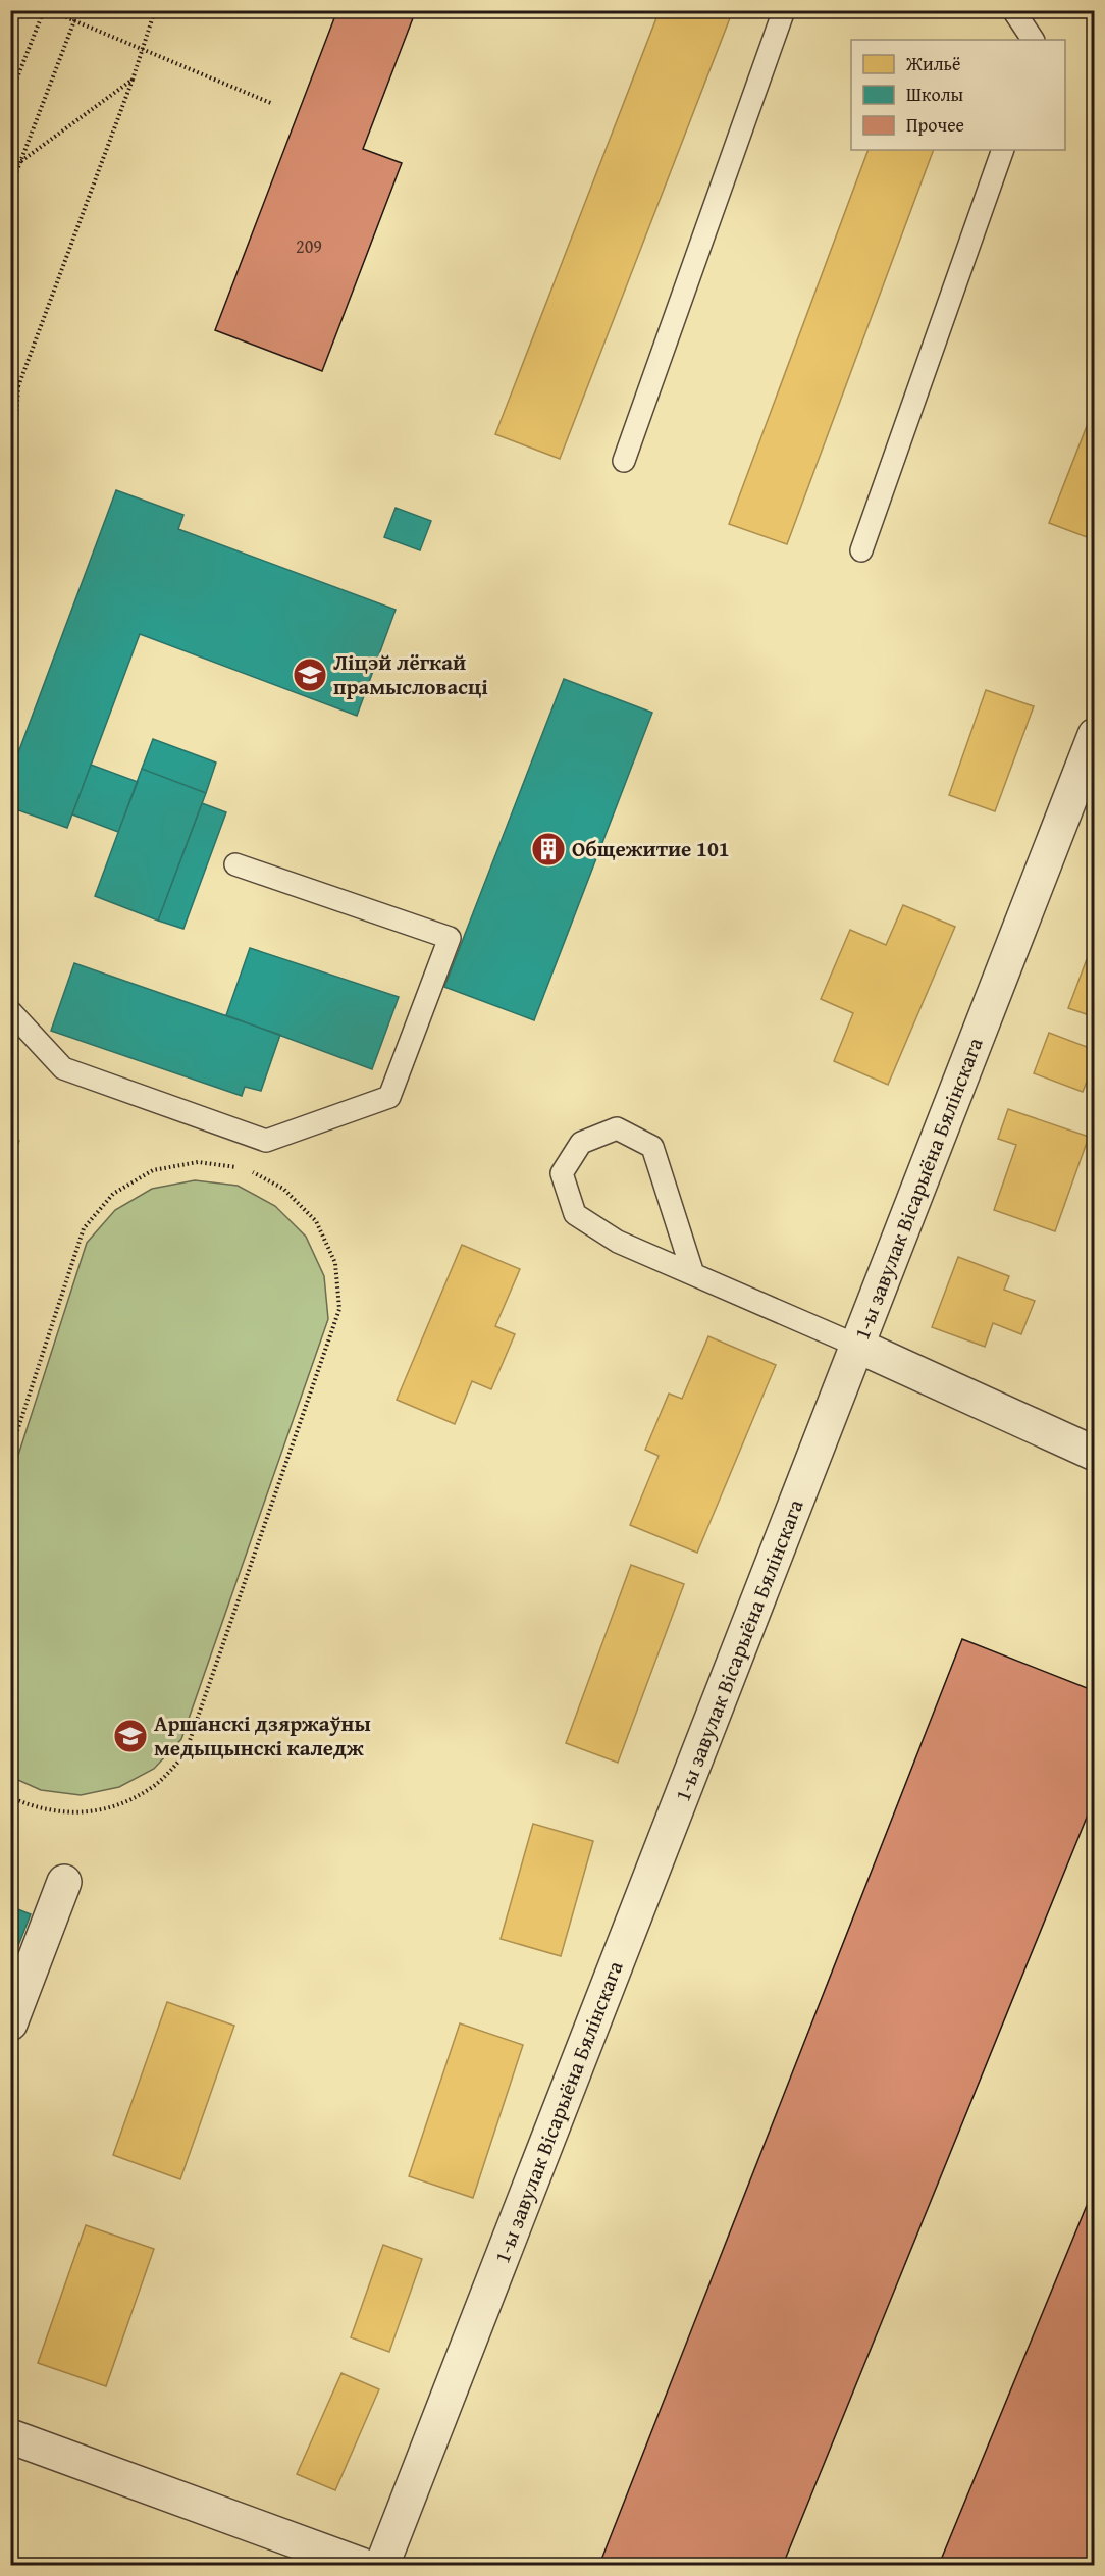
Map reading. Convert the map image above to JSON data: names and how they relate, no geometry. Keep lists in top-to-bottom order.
{
  "streets": {
    "street": ["1-ы завулак Вісарыёна Бялінскага"]
  },
  "places": {
    "school or university": ["Ліцэй лёгкай прамысловасці", "Аршанскі дзяржаўны медыцынскі каледж"],
    "building": ["Общежитие 101"]
  },
  "house_numbers": ["209"],
  "legend": ["Жильё", "Школы", "Прочее"]
}
